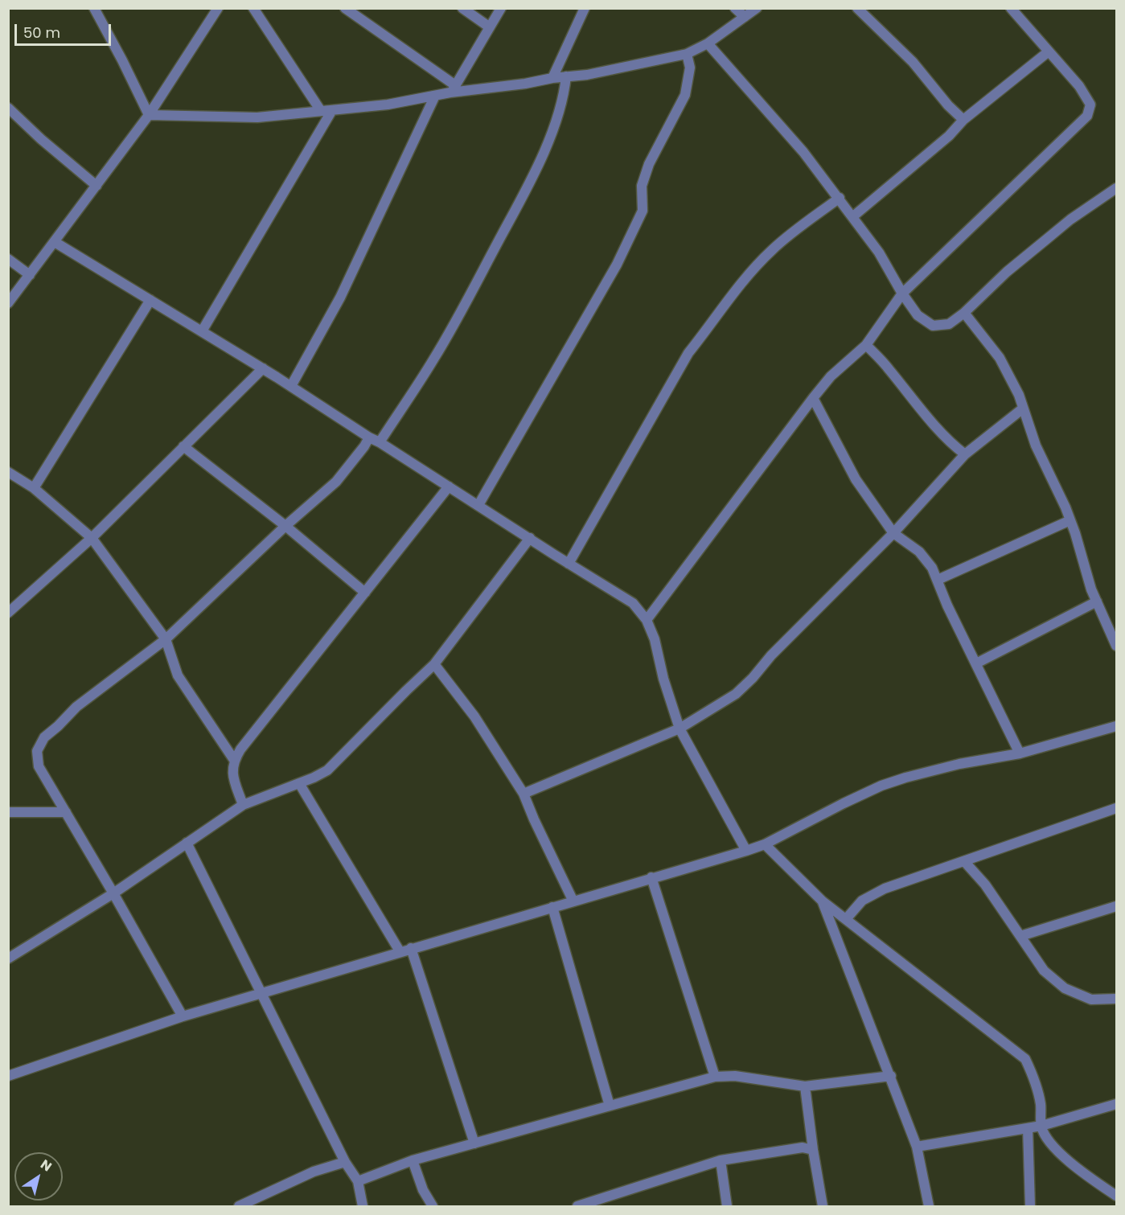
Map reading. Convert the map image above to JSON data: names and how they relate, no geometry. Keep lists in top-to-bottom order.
{
  "scale_bar": "50 m",
  "north": "top right"
}
